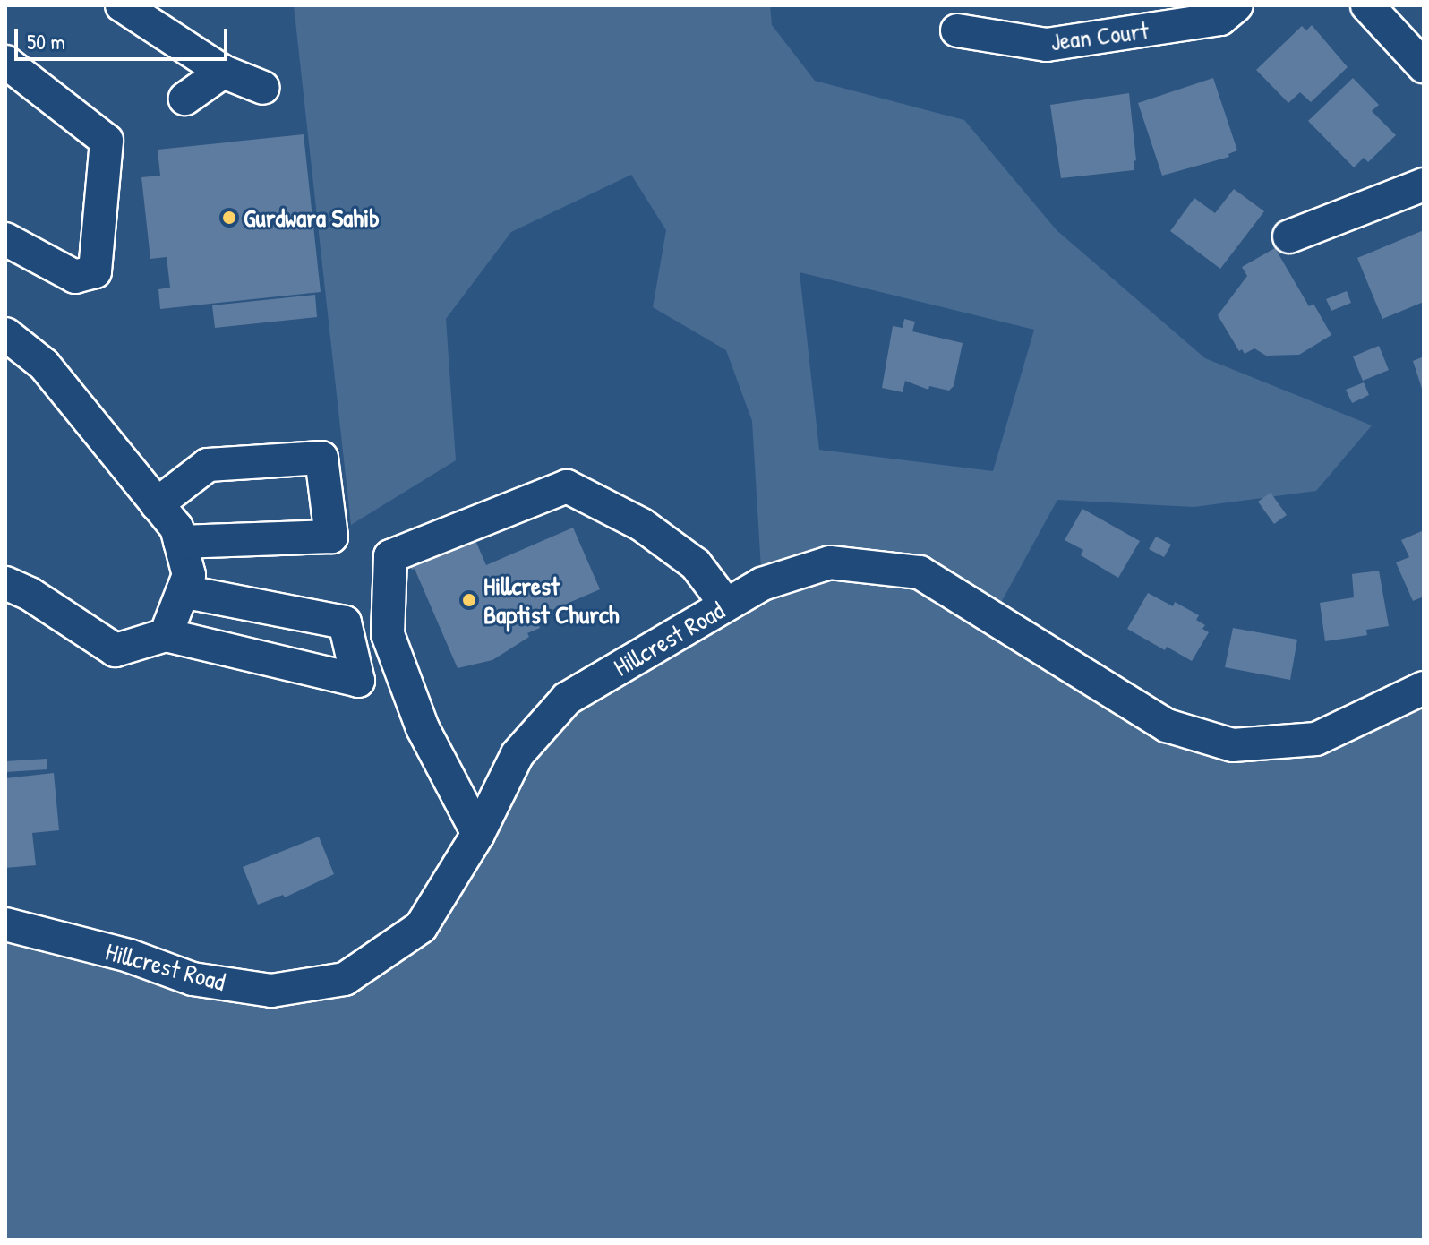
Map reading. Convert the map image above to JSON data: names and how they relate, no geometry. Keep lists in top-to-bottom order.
{
  "streets": {
    "street": ["Jean Court", "Hillcrest Road"]
  },
  "places": ["Gurdwara Sahib", "Hillcrest Baptist Church"],
  "scale_bar": "50 m"
}
